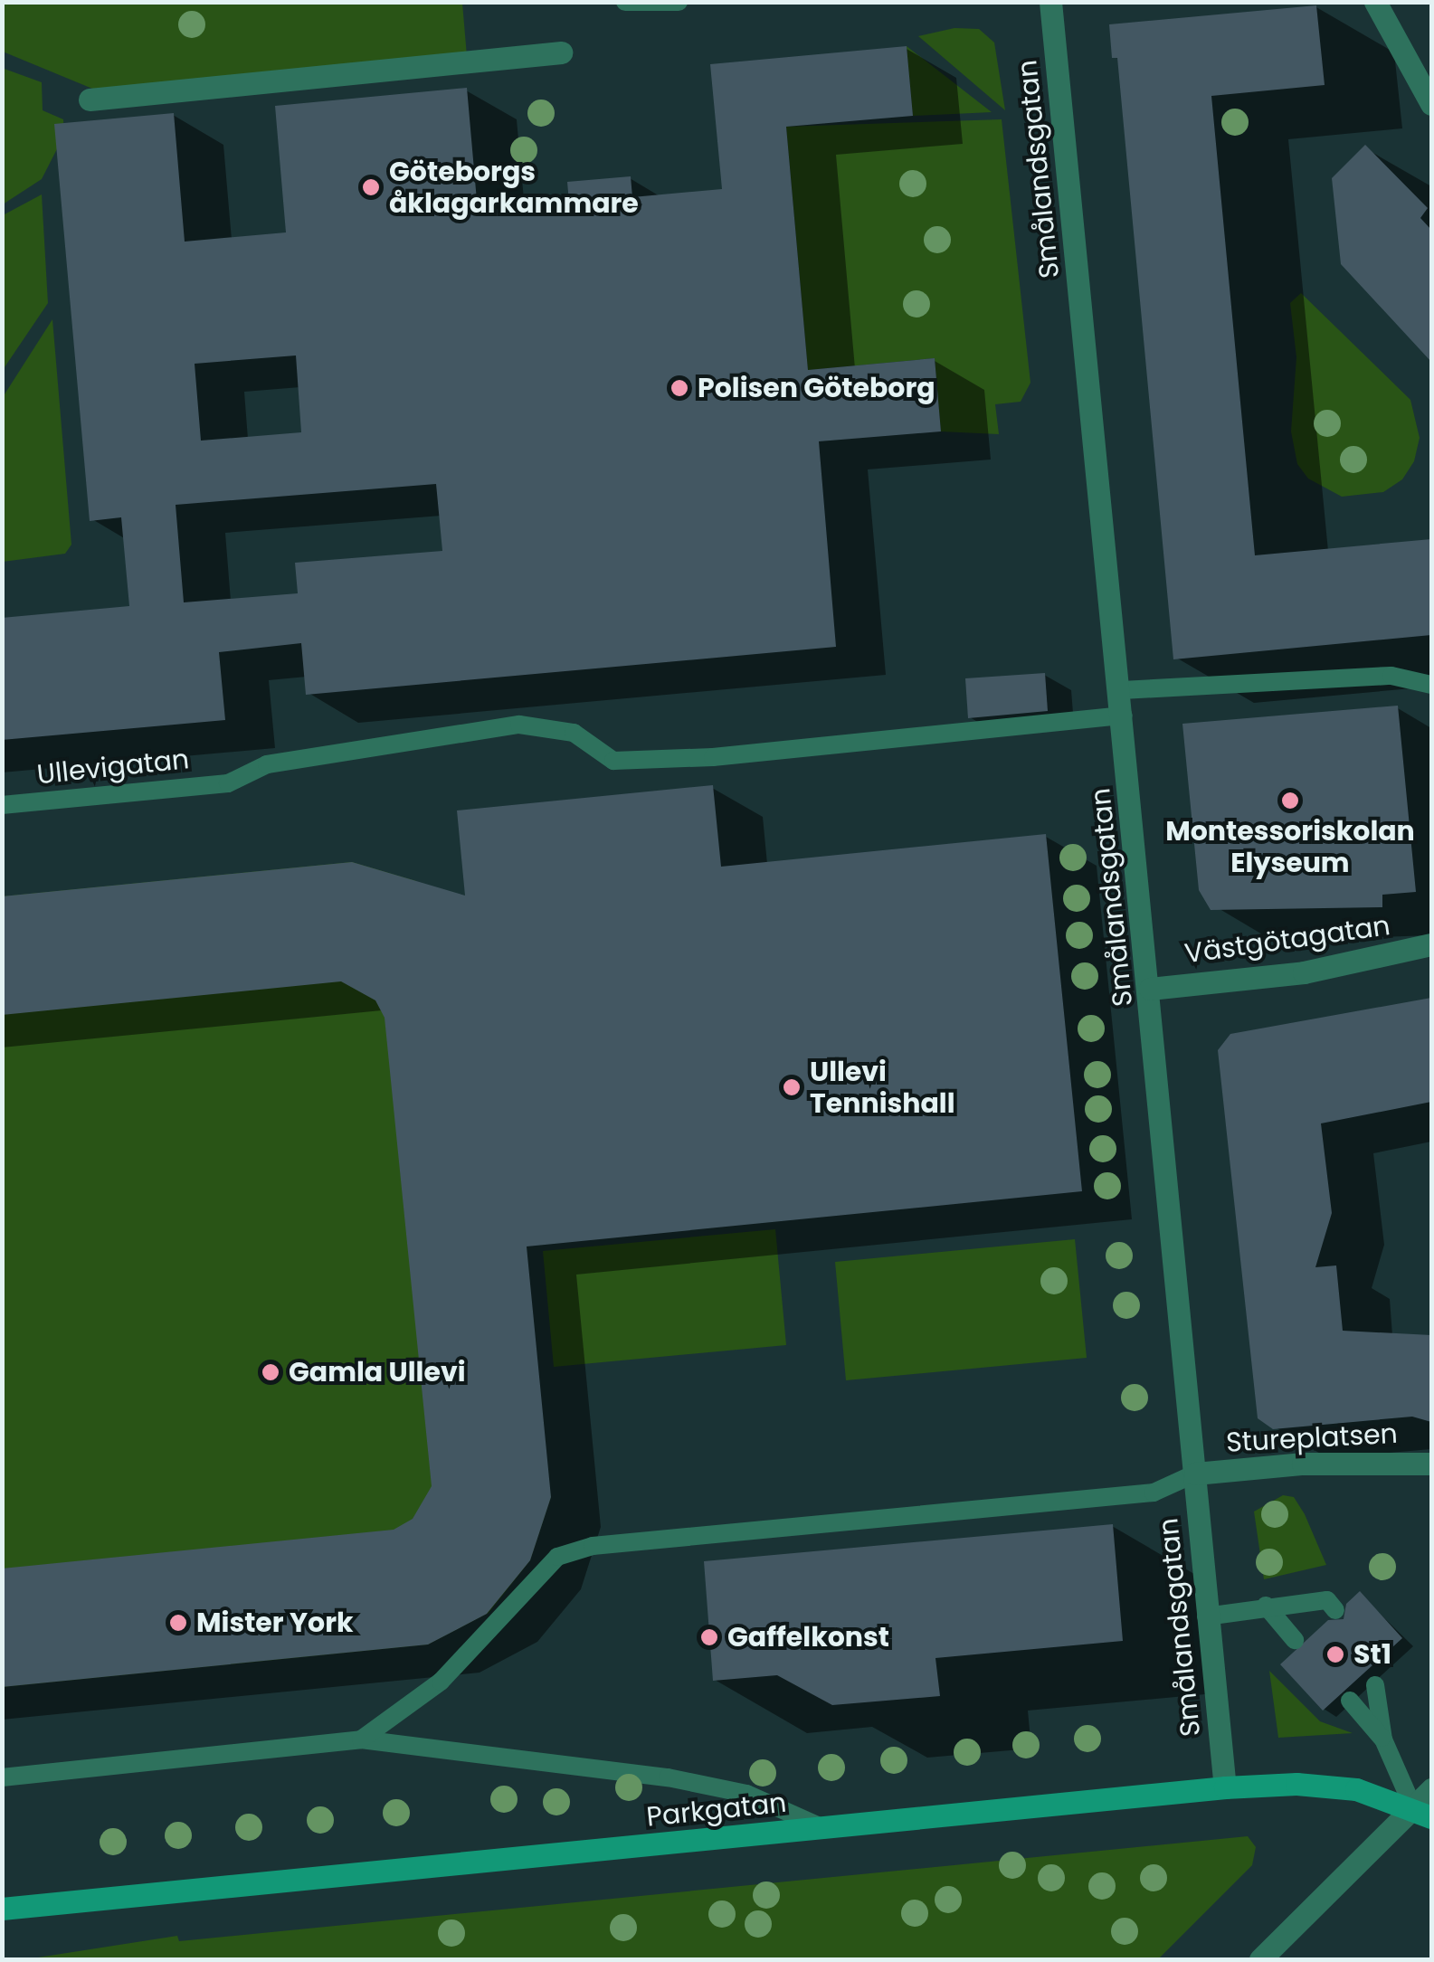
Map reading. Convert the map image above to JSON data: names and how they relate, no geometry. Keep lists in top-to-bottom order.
{
  "streets": {
    "main road": ["Parkgatan"],
    "street": ["Smålandsgatan", "Västgötagatan", "Stureplatsen"],
    "lane": ["Ullevigatan"]
  },
  "crossings": [
    ["Smålandsgatan", "Ullevigatan"],
    ["Smålandsgatan", "Västgötagatan"],
    ["Smålandsgatan", "Stureplatsen"],
    ["Smålandsgatan", "Parkgatan"]
  ],
  "places": [
    "Göteborgs åklagarkammare",
    "Polisen Göteborg",
    "Montessoriskolan Elyseum",
    "Ullevi Tennishall",
    "Gamla Ullevi",
    "Mister York",
    "Gaffelkonst",
    "St1"
  ]
}
